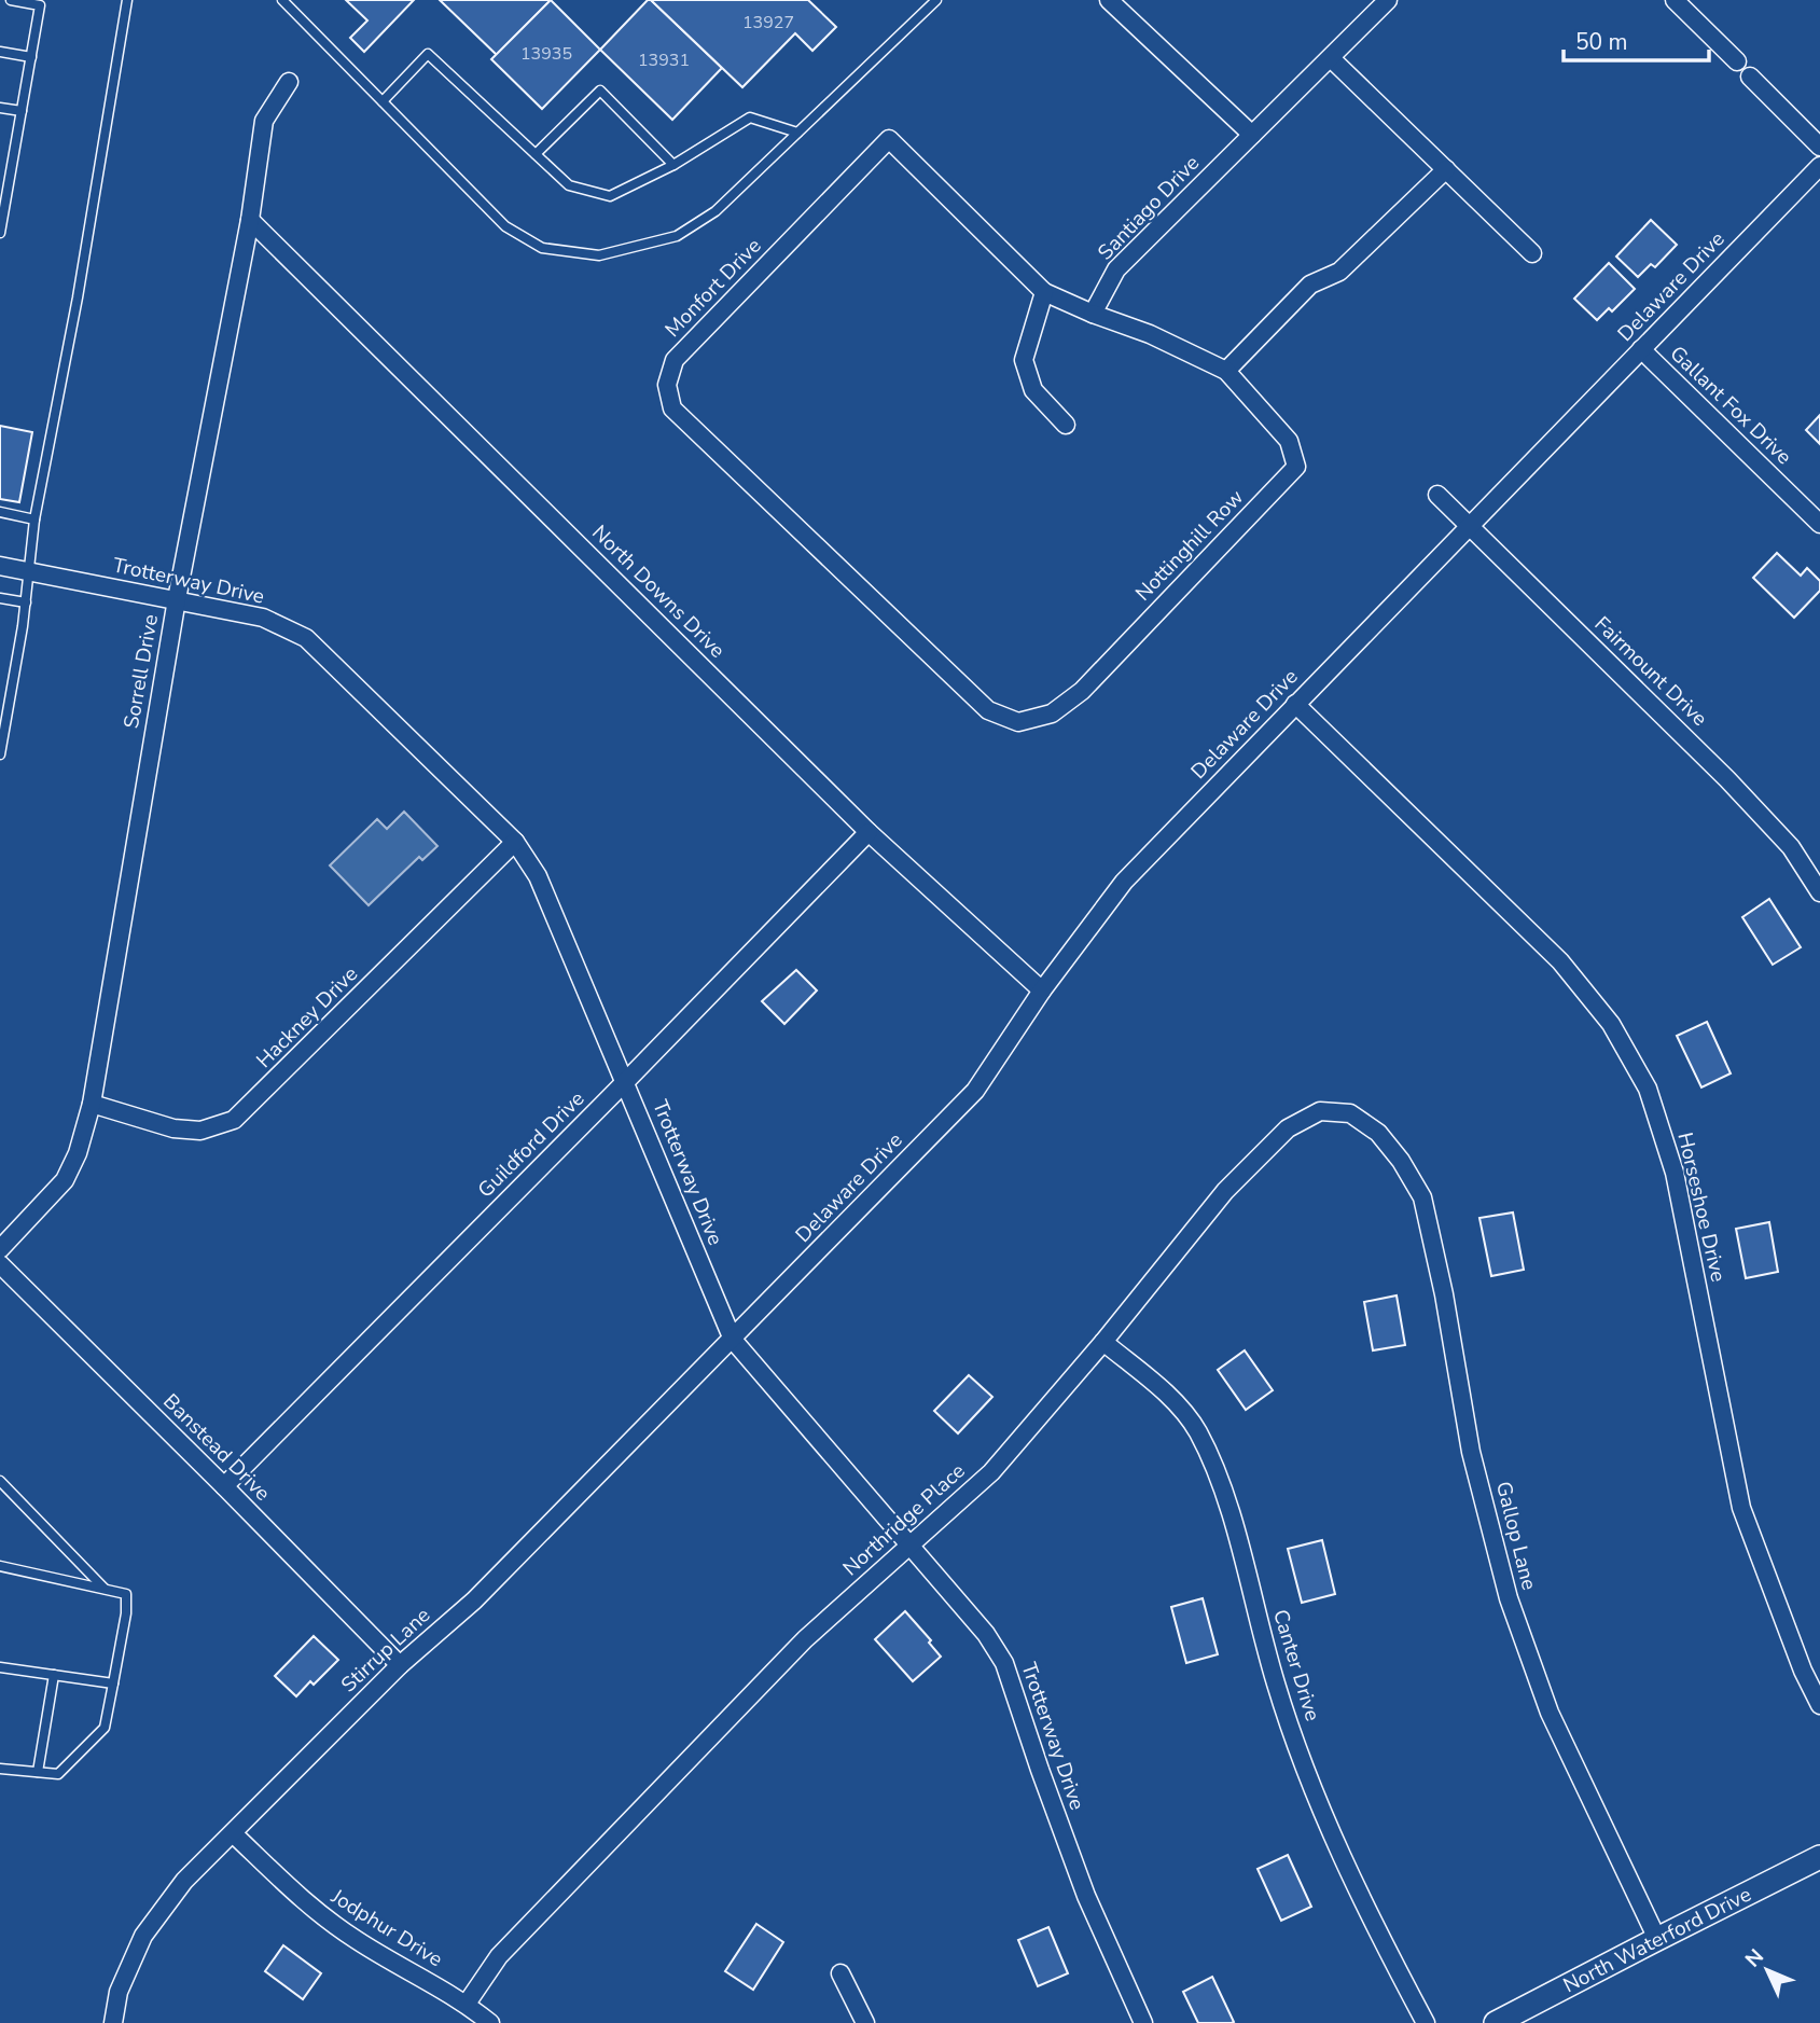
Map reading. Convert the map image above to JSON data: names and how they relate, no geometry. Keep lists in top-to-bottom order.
{
  "streets": {
    "street": [
      "Santiago Drive",
      "Delaware Drive",
      "Monfort Drive",
      "Gallant Fox Drive",
      "Nottinghill Row",
      "Trotterway Drive",
      "North Downs Drive",
      "Sorrell Drive",
      "Fairmount Drive",
      "Hackney Drive",
      "Guildford Drive",
      "Horseshoe Drive",
      "Banstead Drive",
      "Northridge Place",
      "Gallop Lane",
      "Stirrup Lane",
      "Canter Drive",
      "Jodphur Drive",
      "North Waterford Drive"
    ]
  },
  "crossings": [
    ["Santiago Drive", "Nottinghill Row"],
    ["Delaware Drive", "Gallant Fox Drive"],
    ["Delaware Drive", "Trotterway Drive"],
    ["Delaware Drive", "North Downs Drive"],
    ["Delaware Drive", "Fairmount Drive"],
    ["Delaware Drive", "Horseshoe Drive"],
    ["Delaware Drive", "Stirrup Lane"],
    ["Monfort Drive", "Nottinghill Row"],
    ["Trotterway Drive", "Sorrell Drive"],
    ["Trotterway Drive", "Hackney Drive"],
    ["Trotterway Drive", "Guildford Drive"],
    ["Trotterway Drive", "Northridge Place"],
    ["Trotterway Drive", "Stirrup Lane"],
    ["North Downs Drive", "Sorrell Drive"],
    ["North Downs Drive", "Guildford Drive"],
    ["Sorrell Drive", "Hackney Drive"],
    ["Guildford Drive", "Banstead Drive"],
    ["Banstead Drive", "Stirrup Lane"],
    ["Northridge Place", "Gallop Lane"],
    ["Northridge Place", "Canter Drive"],
    ["Northridge Place", "Jodphur Drive"],
    ["Gallop Lane", "North Waterford Drive"],
    ["Stirrup Lane", "Jodphur Drive"]
  ],
  "house_numbers": ["13927", "13935", "13931"],
  "scale_bar": "50 m",
  "north": "top left"
}
